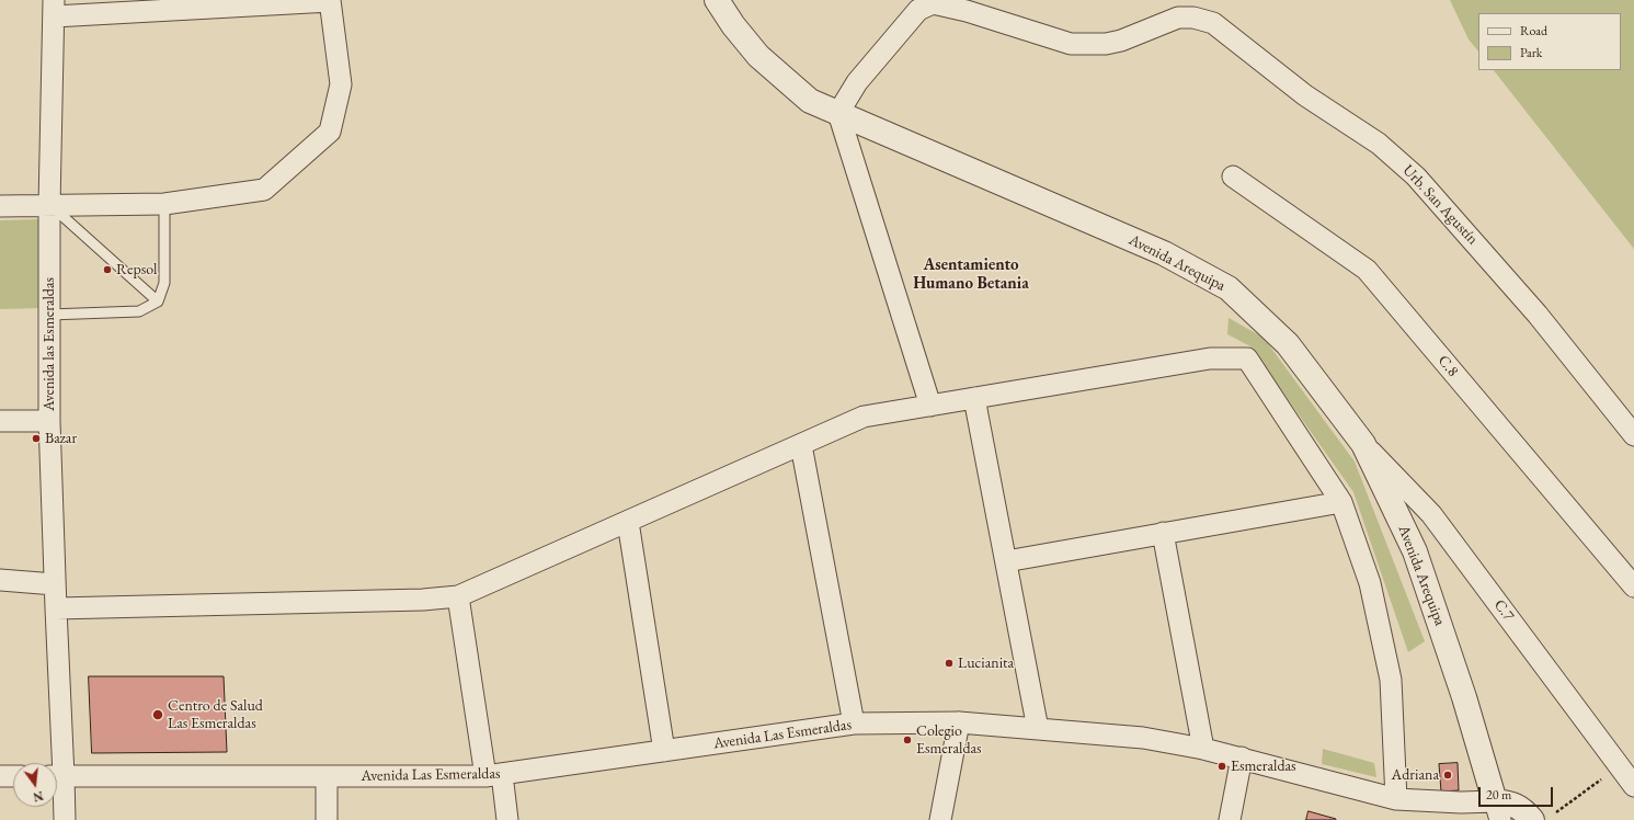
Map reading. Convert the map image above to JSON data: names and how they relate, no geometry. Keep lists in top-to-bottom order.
{
  "streets": {
    "street": [
      "Urb. San Agustín",
      "Avenida Arequipa",
      "Avenida las Esmeraldas",
      "C.8",
      "C.7",
      "Avenida Las Esmeraldas"
    ]
  },
  "crossings": [
    ["Urb. San Agustín", "Avenida Arequipa"],
    ["Avenida Arequipa", "C.7"],
    ["Avenida Arequipa", "Avenida Las Esmeraldas"]
  ],
  "districts": ["Asentamiento Humano Betania"],
  "places": [
    "Repsol",
    "Bazar",
    "Lucianita",
    "Centro de Salud Las Esmeraldas",
    "Colegio Esmeraldas",
    "Esmeraldas",
    "Adriana"
  ],
  "legend": ["Road", "Park"],
  "scale_bar": "20 m",
  "north": "bottom"
}
